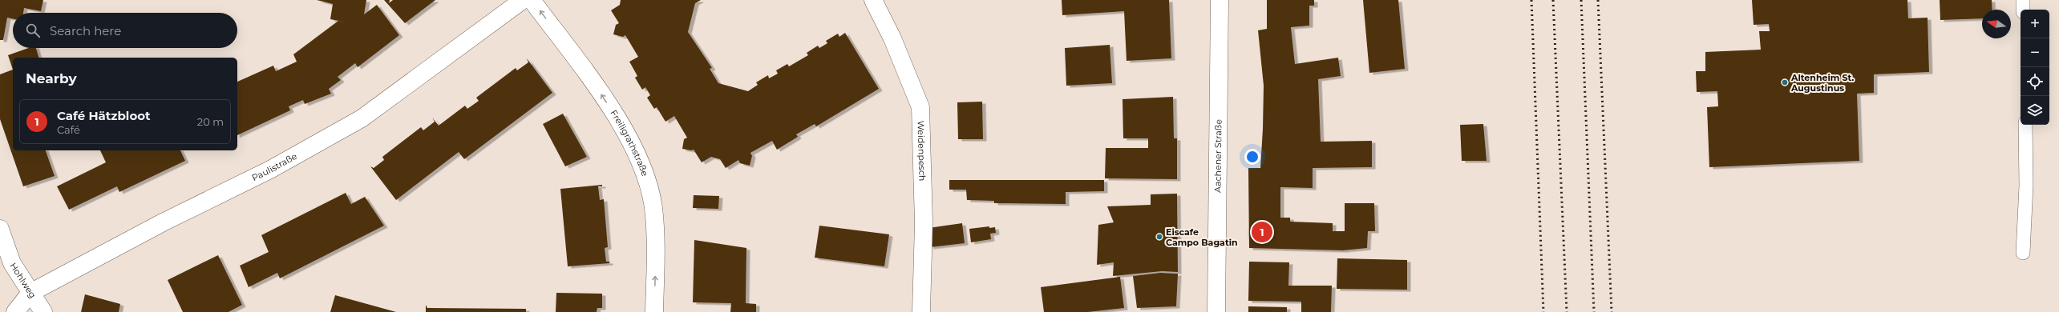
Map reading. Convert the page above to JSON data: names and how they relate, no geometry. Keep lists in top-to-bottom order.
{
  "streets": {
    "street": [
      "Freiligrathstraße",
      "Weidenpesch",
      "Aachener Straße",
      "Paulistraße",
      "Hohlweg"
    ]
  },
  "crossings": [
    ["Paulistraße", "Hohlweg"]
  ],
  "one_way": ["Freiligrathstraße"],
  "places": ["Altenheim St. Augustinus", "Eiscafe Campo Bagatin"],
  "north": "left",
  "page": {
    "map_buttons": ["+", "−"],
    "search": "Search here",
    "heading": "Nearby",
    "list": [
      {
        "mark": "1",
        "name": "Café Hätzbloot",
        "note": "Café",
        "value": "20 m"
      }
    ],
    "pins": "1"
  }
}
